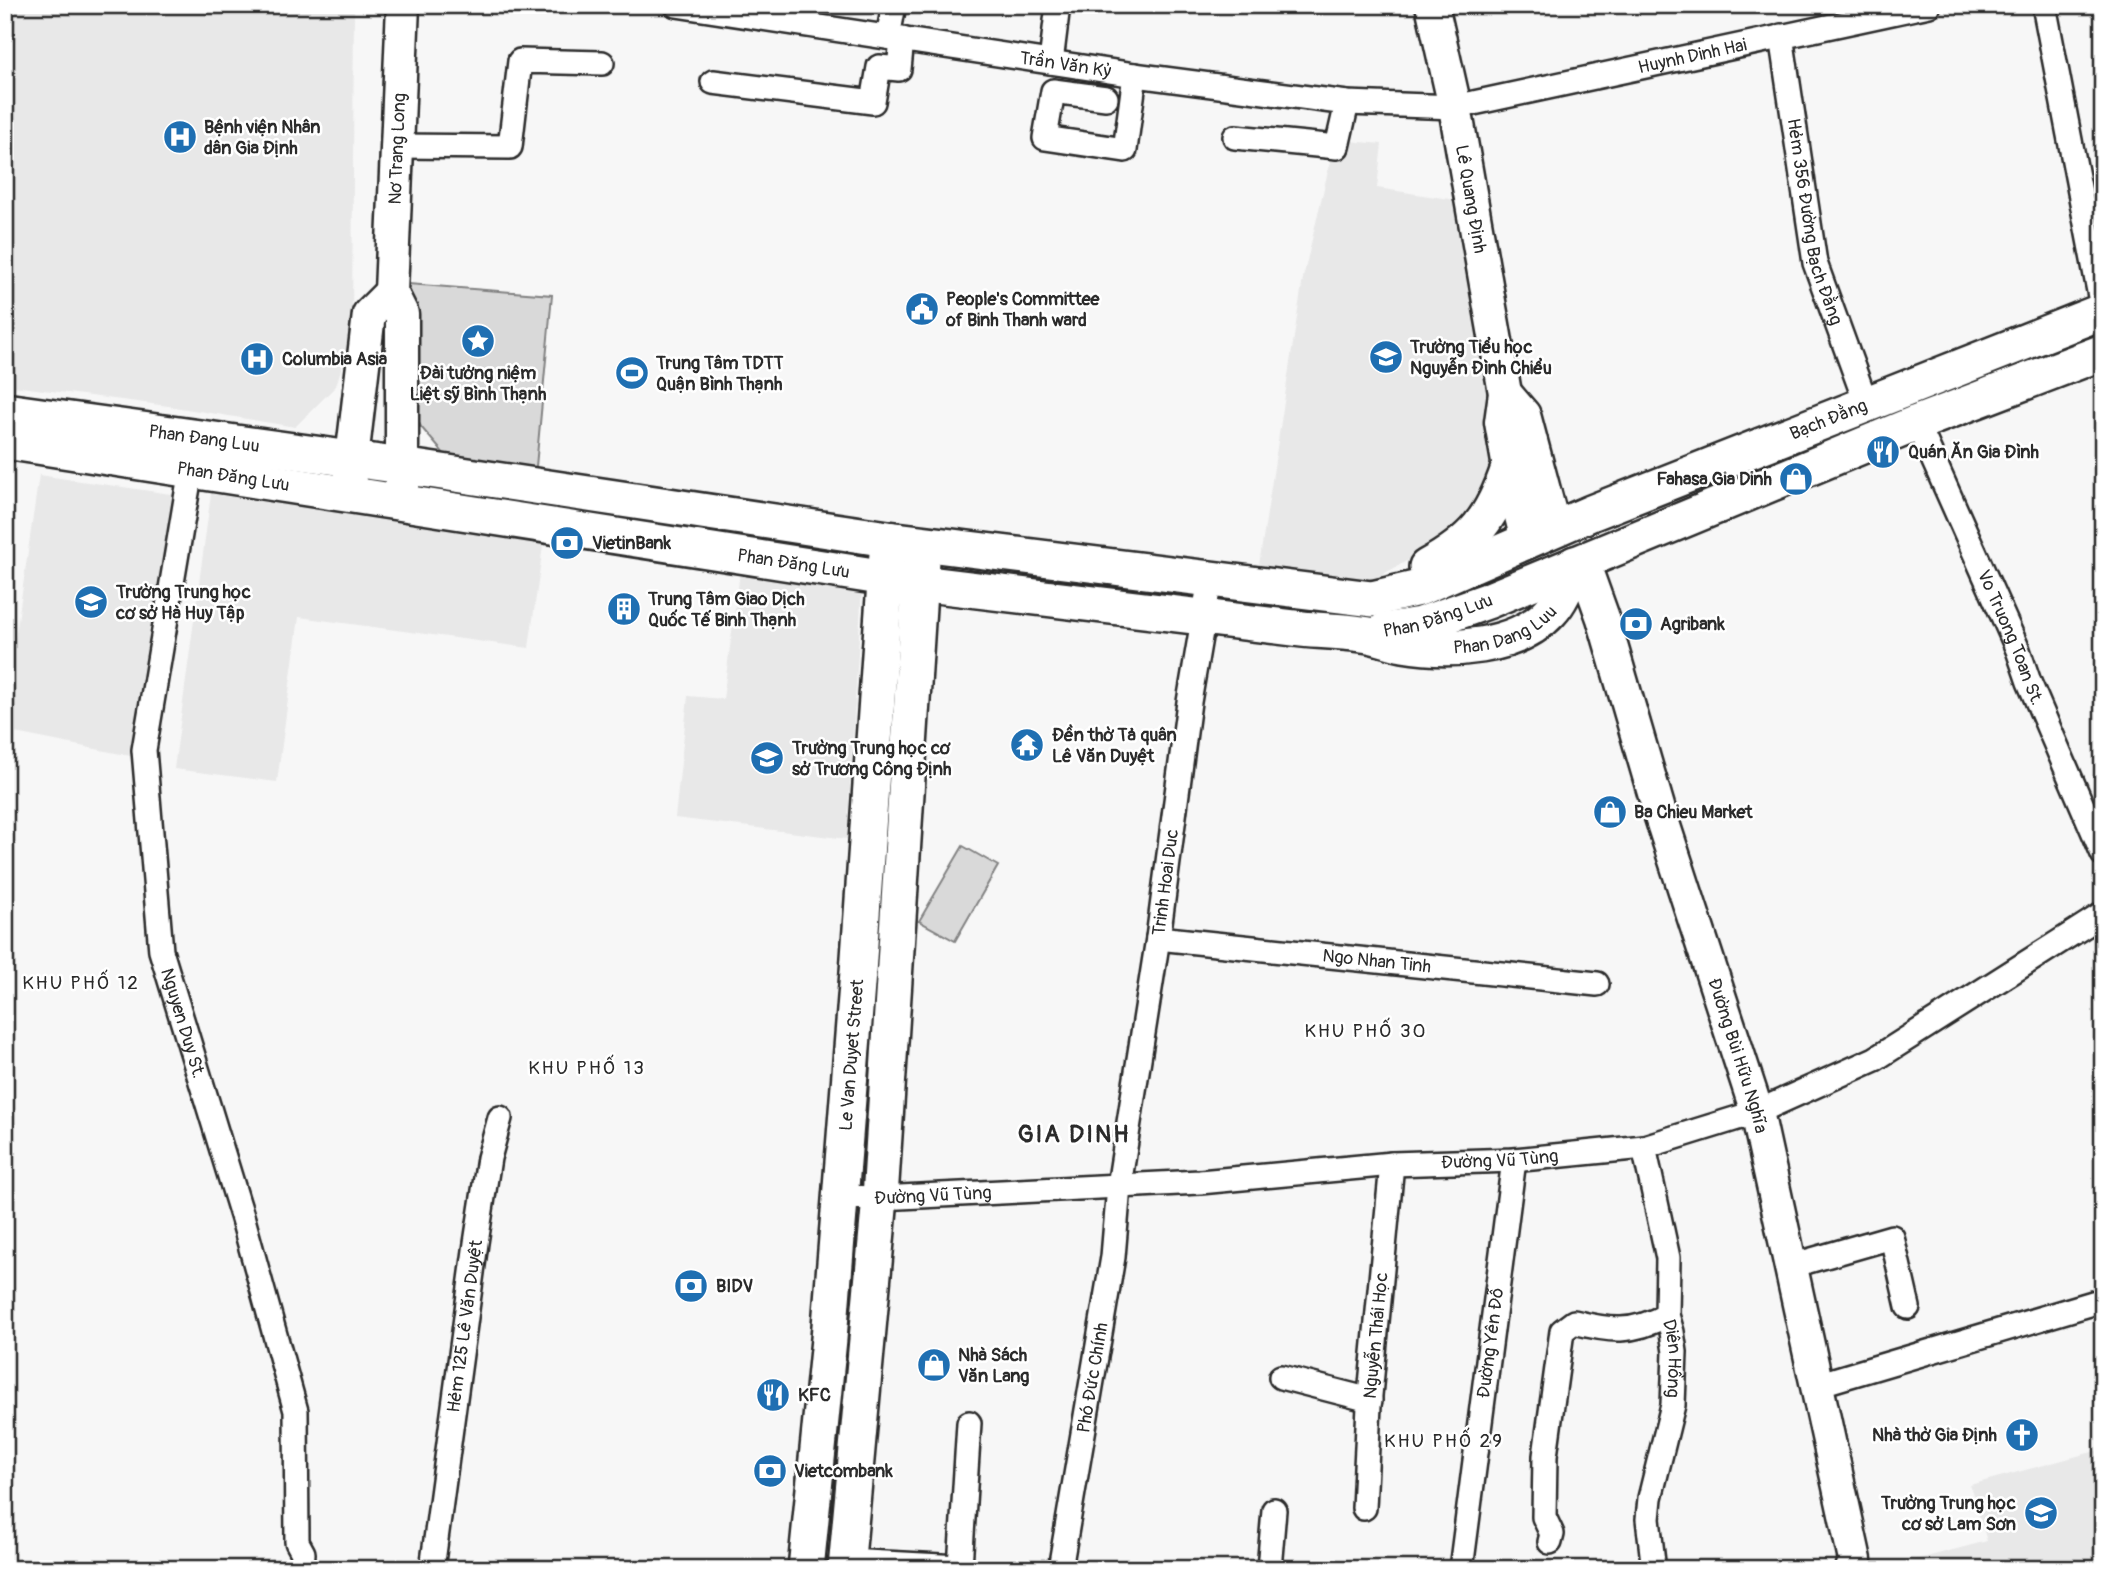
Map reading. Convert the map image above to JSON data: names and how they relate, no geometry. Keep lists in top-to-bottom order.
{
  "streets": {
    "main road": [
      "Nơ Trang Long",
      "Lê Quang Định",
      "Bạch Đằng",
      "Phan Đang Luu",
      "Phan Đăng Lưu",
      "Phan Dang Luu",
      "Le Van Duyet Street",
      "Đường Bùi Hữu Nghĩa"
    ],
    "street": [
      "Huynh Dinh Hai",
      "Trần Văn Kỷ",
      "Hẻm 356 Đường Bạch Đằng",
      "Vo Truong Toan St.",
      "Trinh Hoai Duc",
      "Ngo Nhan Tinh",
      "Nguyen Duy St.",
      "Đường Vũ Tùng",
      "Hẻm 125 Lê Văn Duyệt",
      "Nguyễn Thái Học",
      "Đường Yên Đỗ",
      "Diên Hồng",
      "Phó Đức Chính"
    ]
  },
  "crossings": [
    ["Huynh Dinh Hai", "Trần Văn Kỷ"],
    ["Huynh Dinh Hai", "Lê Quang Định"],
    ["Huynh Dinh Hai", "Hẻm 356 Đường Bạch Đằng"],
    ["Trần Văn Kỷ", "Lê Quang Định"],
    ["Nơ Trang Long", "Phan Đang Luu"],
    ["Nơ Trang Long", "Phan Đăng Lưu"],
    ["Lê Quang Định", "Bạch Đằng"],
    ["Lê Quang Định", "Phan Đăng Lưu"],
    ["Hẻm 356 Đường Bạch Đằng", "Bạch Đằng"],
    ["Bạch Đằng", "Phan Đăng Lưu"],
    ["Bạch Đằng", "Phan Dang Luu"],
    ["Bạch Đằng", "Vo Truong Toan St."],
    ["Bạch Đằng", "Đường Bùi Hữu Nghĩa"],
    ["Phan Đang Luu", "Phan Đăng Lưu"],
    ["Phan Đăng Lưu", "Phan Dang Luu"],
    ["Phan Đăng Lưu", "Trinh Hoai Duc"],
    ["Phan Đăng Lưu", "Nguyen Duy St."],
    ["Phan Đăng Lưu", "Le Van Duyet Street"],
    ["Phan Đăng Lưu", "Đường Bùi Hữu Nghĩa"],
    ["Phan Dang Luu", "Đường Bùi Hữu Nghĩa"],
    ["Trinh Hoai Duc", "Ngo Nhan Tinh"],
    ["Trinh Hoai Duc", "Đường Vũ Tùng"],
    ["Trinh Hoai Duc", "Phó Đức Chính"],
    ["Le Van Duyet Street", "Đường Vũ Tùng"],
    ["Đường Bùi Hữu Nghĩa", "Đường Vũ Tùng"],
    ["Đường Vũ Tùng", "Nguyễn Thái Học"],
    ["Đường Vũ Tùng", "Đường Yên Đỗ"],
    ["Đường Vũ Tùng", "Diên Hồng"],
    ["Đường Vũ Tùng", "Phó Đức Chính"]
  ],
  "districts": [
    "KHU PHỐ 12",
    "KHU PHỐ 30",
    "KHU PHỐ 13",
    "GIA DINH",
    "KHU PHỐ 29"
  ],
  "places": {
    "hospital": ["Bệnh viện Nhân dân Gia Định", "Columbia Asia"],
    "public building": ["People's Committee of Binh Thanh ward"],
    "place": ["Đài tưởng niệm Liệt sỹ Bình Thạnh"],
    "school or university": [
      "Trường Tiểu học Nguyễn Đình Chiểu",
      "Trường Trung học cơ sở Hà Huy Tập",
      "Trường Trung học cơ sở Trương Công Định",
      "Trường Trung học cơ sở Lam Sơn"
    ],
    "sports": ["Trung Tâm TDTT Quận Bình Thạnh"],
    "restaurant": ["Quán Ăn Gia Đình", "KFC"],
    "shop": ["Fahasa Gia Dinh", "Ba Chieu Market", "Nhà Sách Văn Lang"],
    "bank": [
      "VietinBank",
      "Agribank",
      "BIDV",
      "Vietcombank"
    ],
    "building": ["Trung Tâm Giao Dịch Quốc Tế Binh Thạnh"],
    "temple": ["Đền thờ Tả quân Lê Văn Duyệt"],
    "church": ["Nhà thờ Gia Định"]
  }
}
